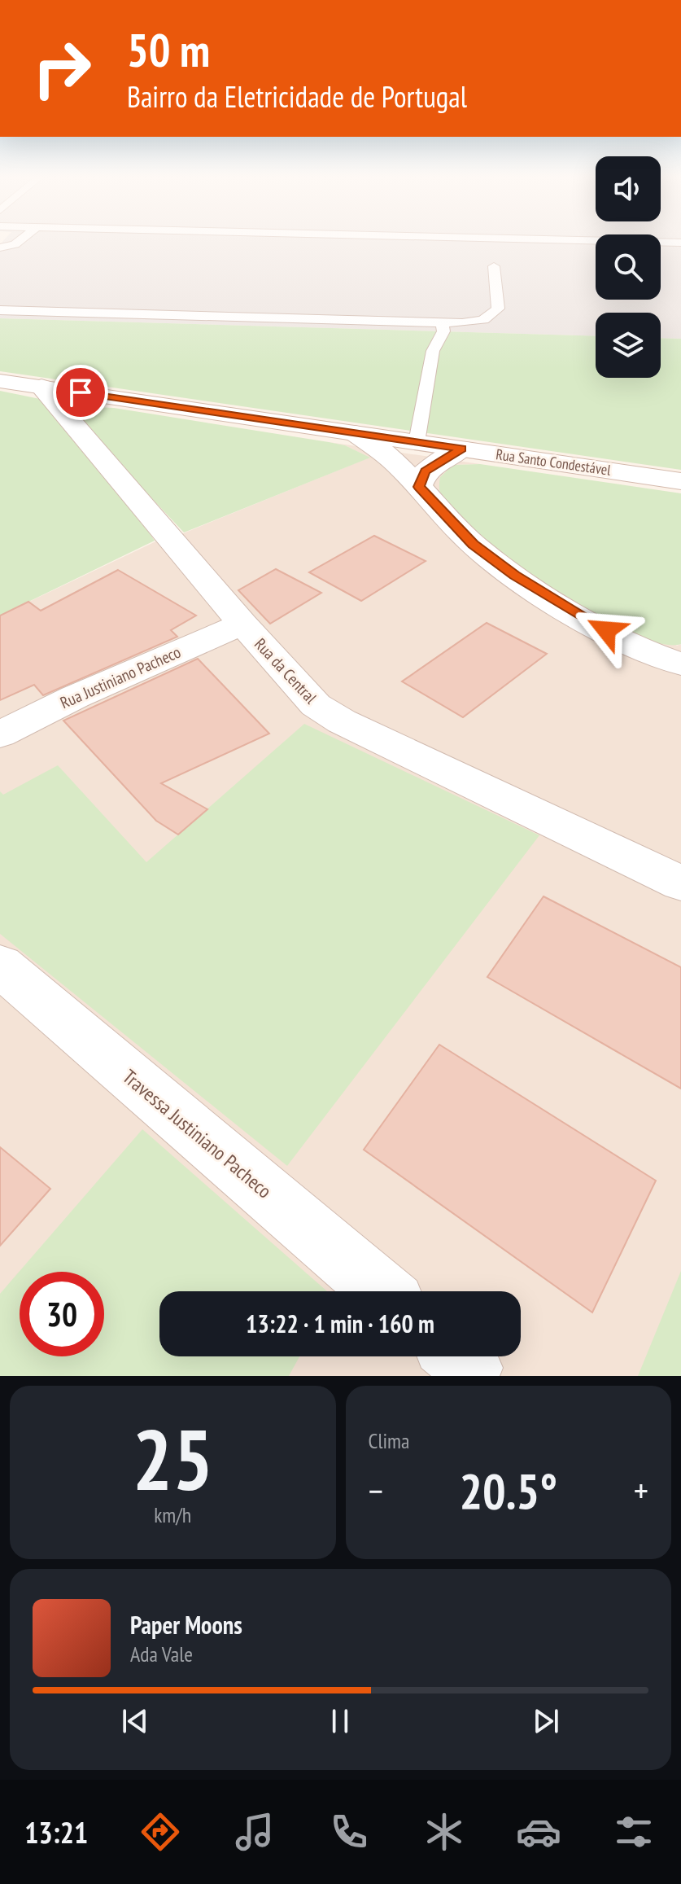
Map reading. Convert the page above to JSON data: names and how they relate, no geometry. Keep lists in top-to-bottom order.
{
  "streets": {
    "street": [
      "Rua Santo Condestável",
      "Rua da Central",
      "Rua Justiniano Pacheco",
      "Travessa Justiniano Pacheco"
    ]
  },
  "crossings": [
    ["Rua Santo Condestável", "Rua da Central"],
    ["Rua da Central", "Rua Justiniano Pacheco"]
  ],
  "page": {
    "turn": ["50 m", "Bairro da Eletricidade de Portugal"],
    "limit": "30",
    "trip": "13:22 · 1 min · 160 m",
    "tile": [
      ["25", "km/h"],
      "Clima"
    ],
    "heat": ["−", "20.5°", "+"],
    "song": ["Paper Moons", "Ada Vale"],
    "tabs": "13:21"
  }
}
